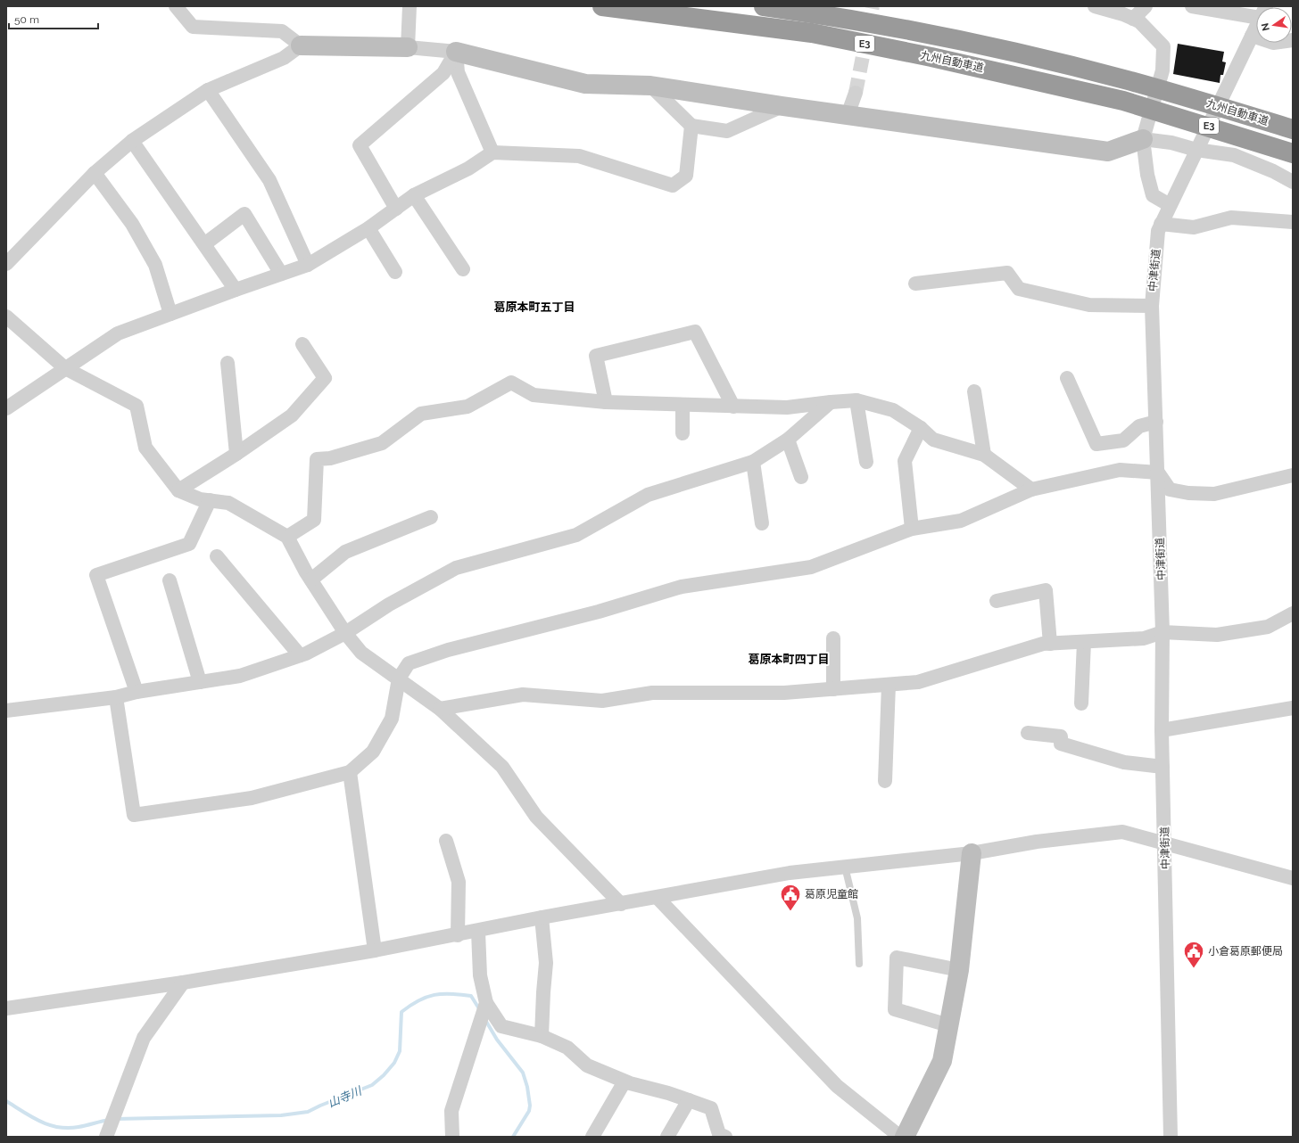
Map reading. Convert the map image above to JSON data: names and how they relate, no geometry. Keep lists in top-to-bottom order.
{
  "streets": {
    "highway": ["E3", "九州自動車道"],
    "street": ["中津街道"]
  },
  "districts": ["葛原本町五丁目", "葛原本町四丁目"],
  "water": ["山寺川"],
  "places": {
    "public building": ["葛原児童館", "小倉葛原郵便局"]
  },
  "scale_bar": "50 m",
  "north": "left"
}
